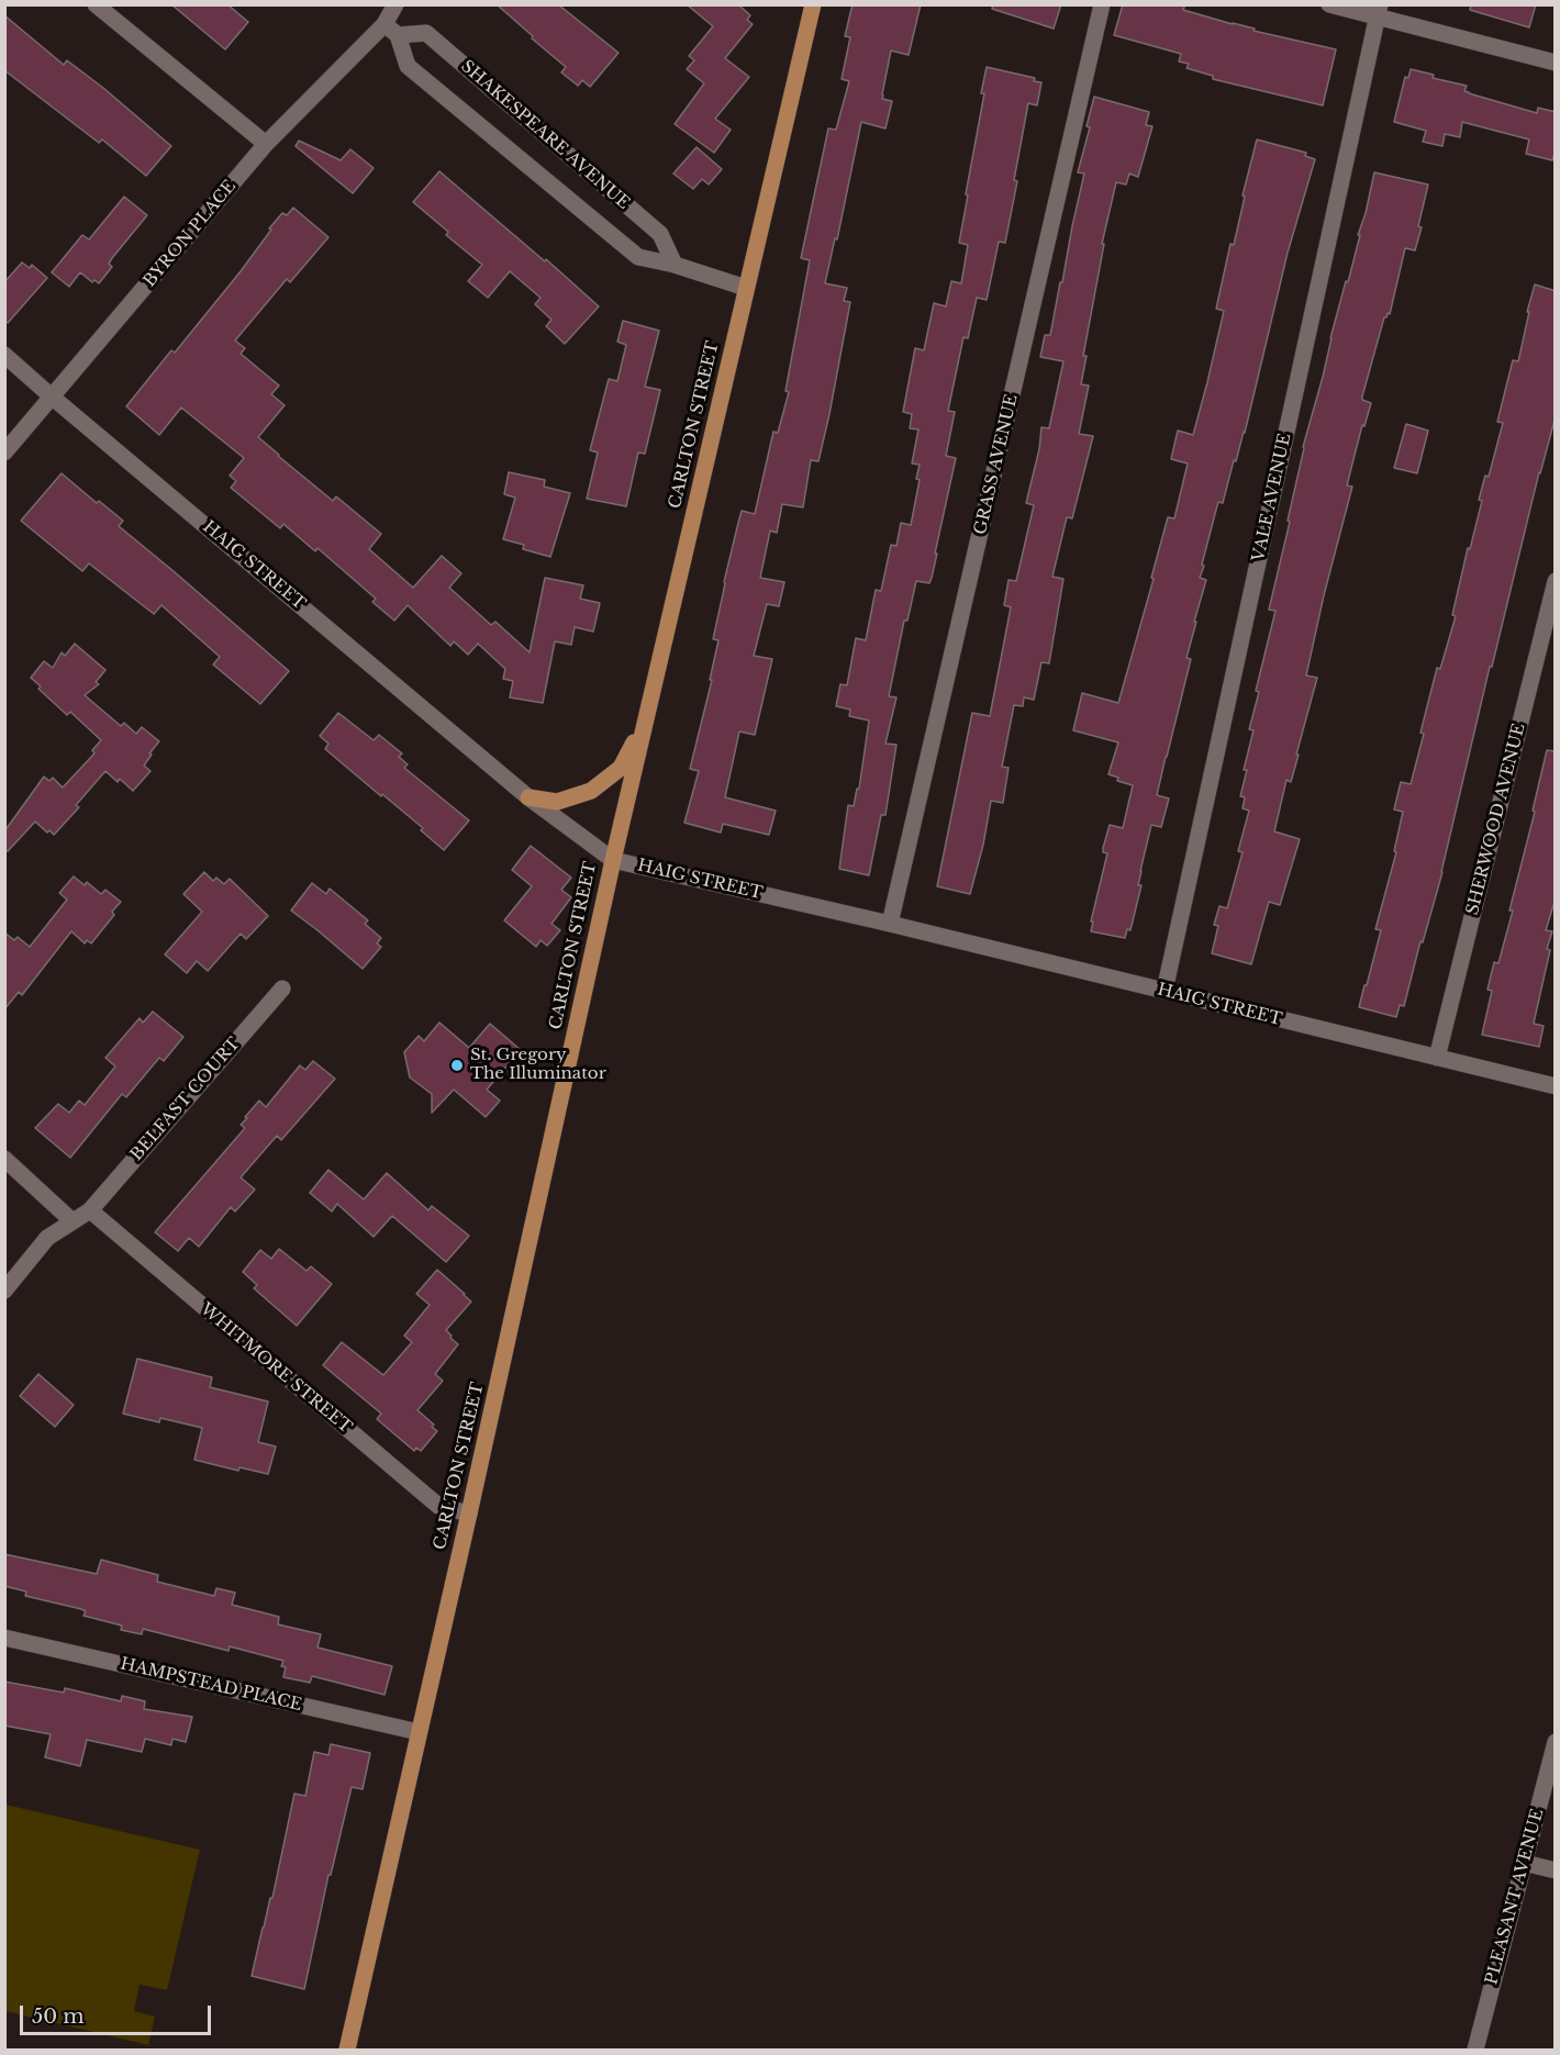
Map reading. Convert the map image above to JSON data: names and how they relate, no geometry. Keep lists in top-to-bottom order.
{
  "streets": {
    "main road": ["CARLTON STREET"],
    "street": [
      "SHAKESPEARE AVENUE",
      "BYRON PLACE",
      "GRASS AVENUE",
      "VALE AVENUE",
      "HAIG STREET",
      "SHERWOOD AVENUE",
      "BELFAST COURT",
      "WHITMORE STREET",
      "HAMPSTEAD PLACE",
      "PLEASANT AVENUE"
    ]
  },
  "crossings": [
    ["SHAKESPEARE AVENUE", "BYRON PLACE"],
    ["SHAKESPEARE AVENUE", "CARLTON STREET"],
    ["BYRON PLACE", "HAIG STREET"],
    ["CARLTON STREET", "HAIG STREET"],
    ["CARLTON STREET", "WHITMORE STREET"],
    ["CARLTON STREET", "HAMPSTEAD PLACE"],
    ["GRASS AVENUE", "HAIG STREET"],
    ["VALE AVENUE", "HAIG STREET"],
    ["HAIG STREET", "SHERWOOD AVENUE"],
    ["BELFAST COURT", "WHITMORE STREET"]
  ],
  "places": ["St. Gregory The Illuminator"],
  "scale_bar": "50 m"
}
